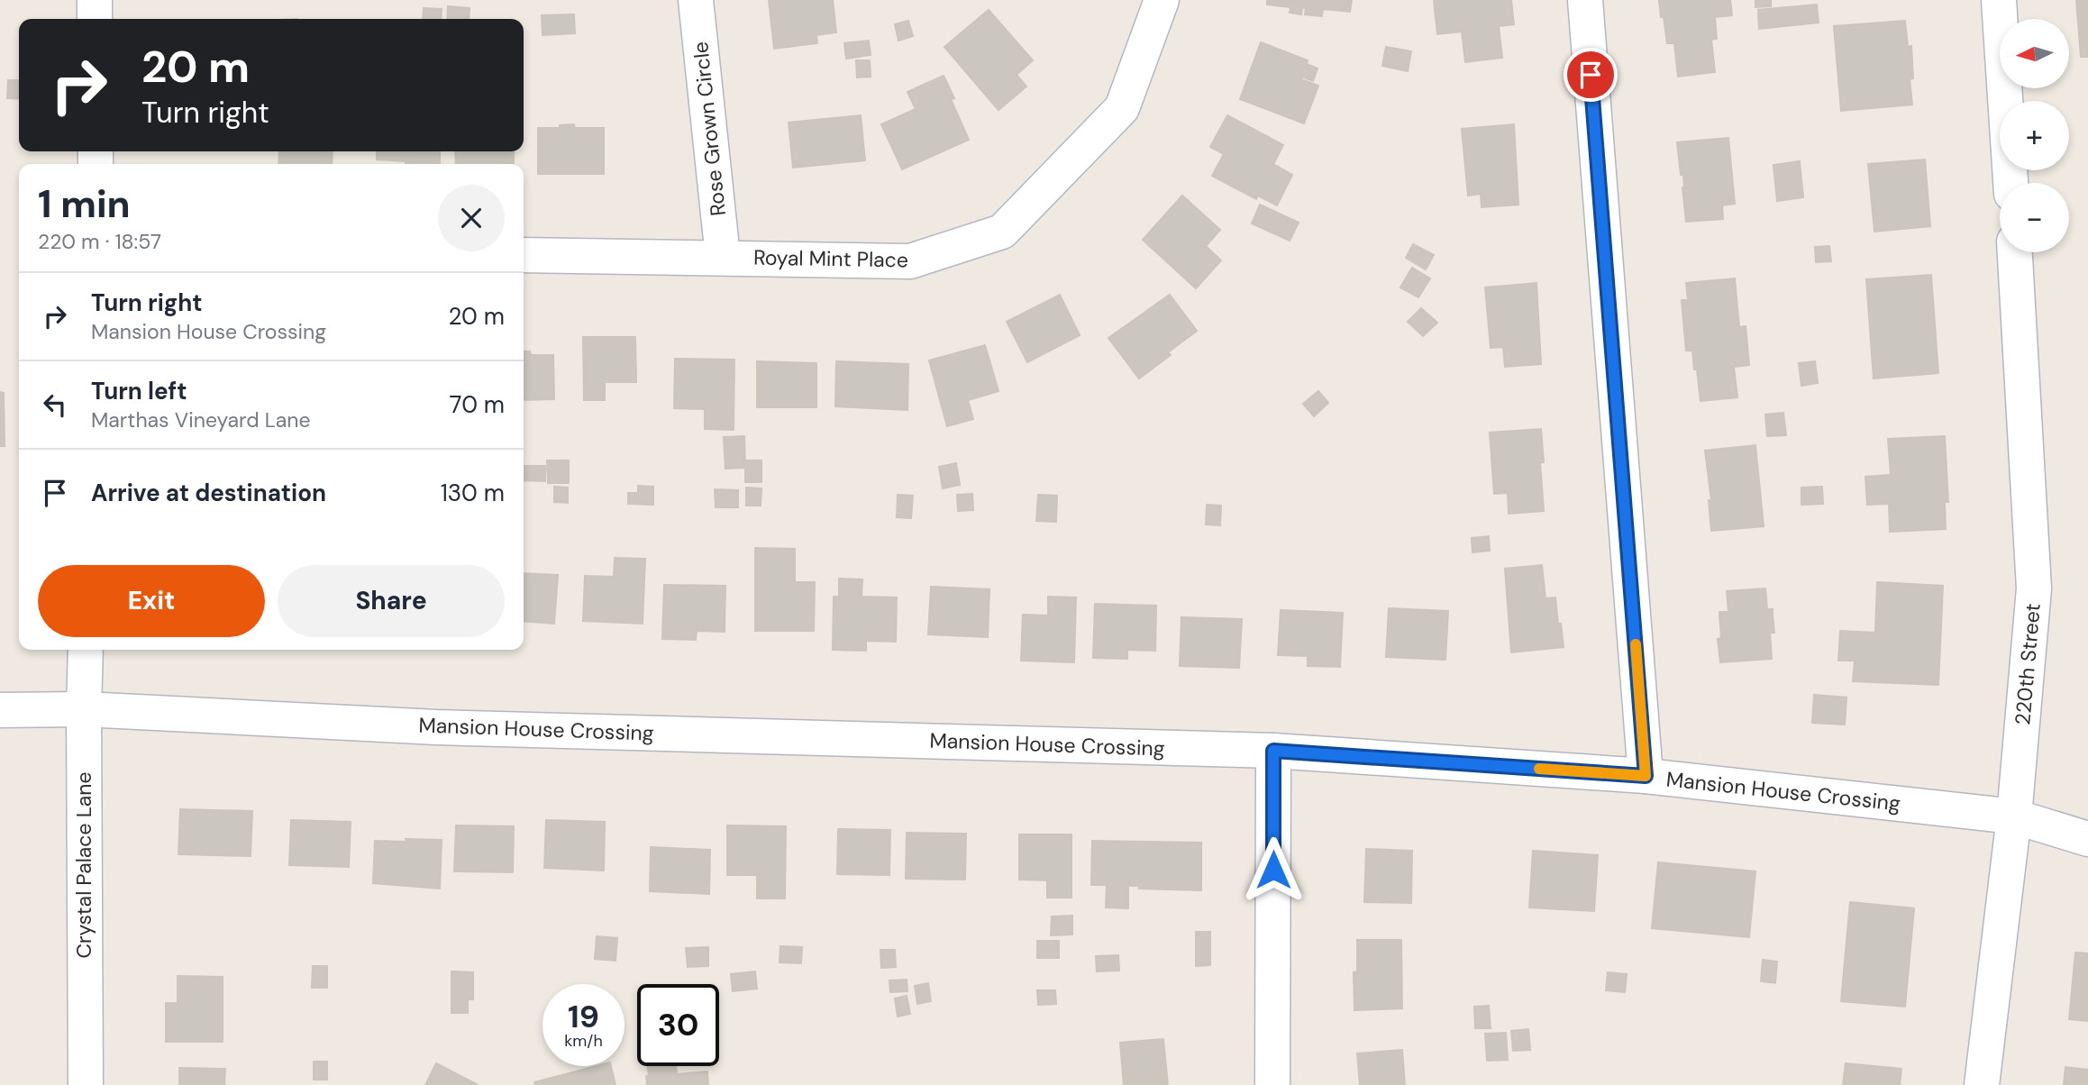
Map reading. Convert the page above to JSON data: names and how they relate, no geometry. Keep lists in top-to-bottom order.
{
  "streets": {
    "street": [
      "Rose Grown Circle",
      "Royal Mint Place",
      "220th Street",
      "Mansion House Crossing",
      "Crystal Palace Lane"
    ]
  },
  "crossings": [
    ["Rose Grown Circle", "Royal Mint Place"],
    ["220th Street", "Mansion House Crossing"],
    ["Mansion House Crossing", "Crystal Palace Lane"]
  ],
  "north": "left",
  "page": {
    "map_buttons": ["+", "−"],
    "turn": ["20 m", "Turn right"],
    "heading": ["1 min", "220 m · 18:57"],
    "list": [
      {
        "name": "Turn right",
        "note": "Mansion House Crossing",
        "value": "20 m"
      },
      {
        "name": "Turn left",
        "note": "Marthas Vineyard Lane",
        "value": "70 m"
      },
      {
        "name": "Arrive at destination",
        "value": "130 m"
      }
    ],
    "buttons": ["Exit", "Share"],
    "speed": "19 km/h",
    "limit": "30"
  }
}
